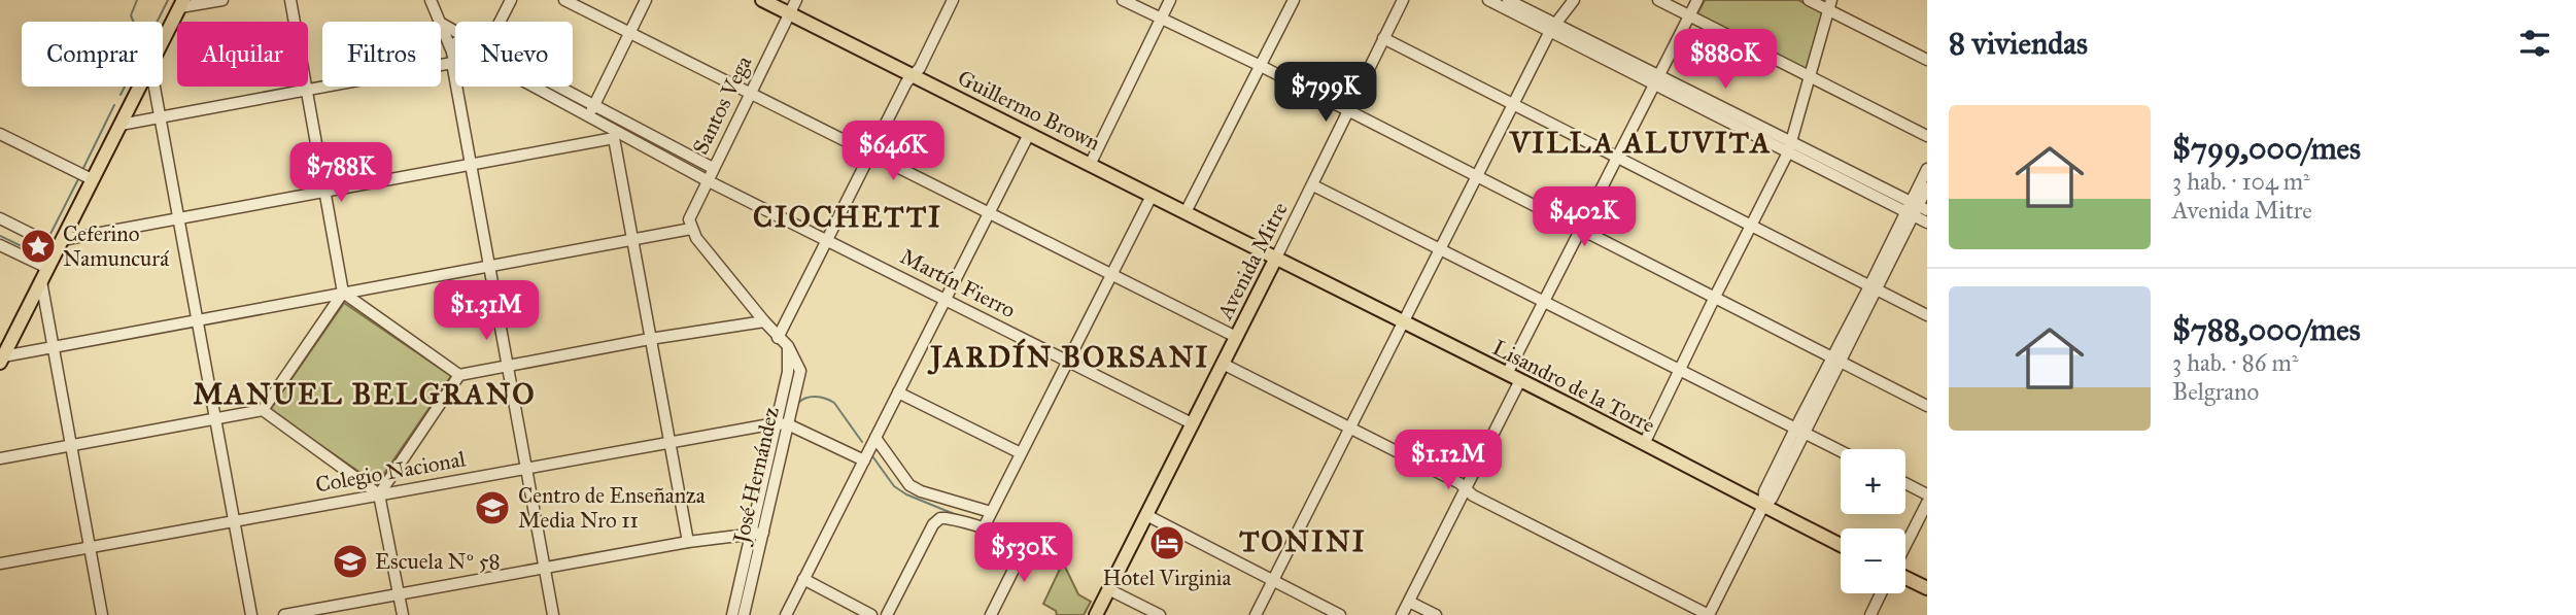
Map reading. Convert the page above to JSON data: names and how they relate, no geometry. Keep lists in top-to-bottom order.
{
  "streets": {
    "main road": ["Guillermo Brown", "Avenida Mitre", "Lisandro de la Torre"],
    "street": [
      "Santos Vega",
      "Martín Fierro",
      "Colegio Nacional",
      "José Hernández"
    ]
  },
  "crossings": [
    ["Santos Vega", "Guillermo Brown"],
    ["Santos Vega", "Martín Fierro"],
    ["Santos Vega", "José Hernández"],
    ["Guillermo Brown", "Avenida Mitre"],
    ["Guillermo Brown", "Lisandro de la Torre"],
    ["Avenida Mitre", "Martín Fierro"],
    ["Avenida Mitre", "Lisandro de la Torre"],
    ["Colegio Nacional", "José Hernández"]
  ],
  "districts": [
    "VILLA ALUVITA",
    "CIOCHETTI",
    "JARDÍN BORSANI",
    "MANUEL BELGRANO",
    "TONINI"
  ],
  "places": {
    "place": ["Ceferino Namuncurá"],
    "school or university": ["Centro de Enseñanza Media Nro 11", "Escuela Nº 58"],
    "hotel": ["Hotel Virginia"]
  },
  "page": {
    "heading": "8 viviendas",
    "chip": [
      "Comprar",
      "Alquilar",
      "Filtros",
      "Nuevo"
    ],
    "price": [
      "$880K",
      "$799K",
      "$646K",
      "$788K",
      "$402K",
      "$1.31M",
      "$1.12M",
      "$530K"
    ],
    "list": [
      {
        "name": "$799,000/mes",
        "note": "3 hab. · 104 m² · Avenida Mitre"
      },
      {
        "name": "$788,000/mes",
        "note": "3 hab. · 86 m² · Belgrano"
      }
    ],
    "map_buttons": ["+", "−"]
  }
}
